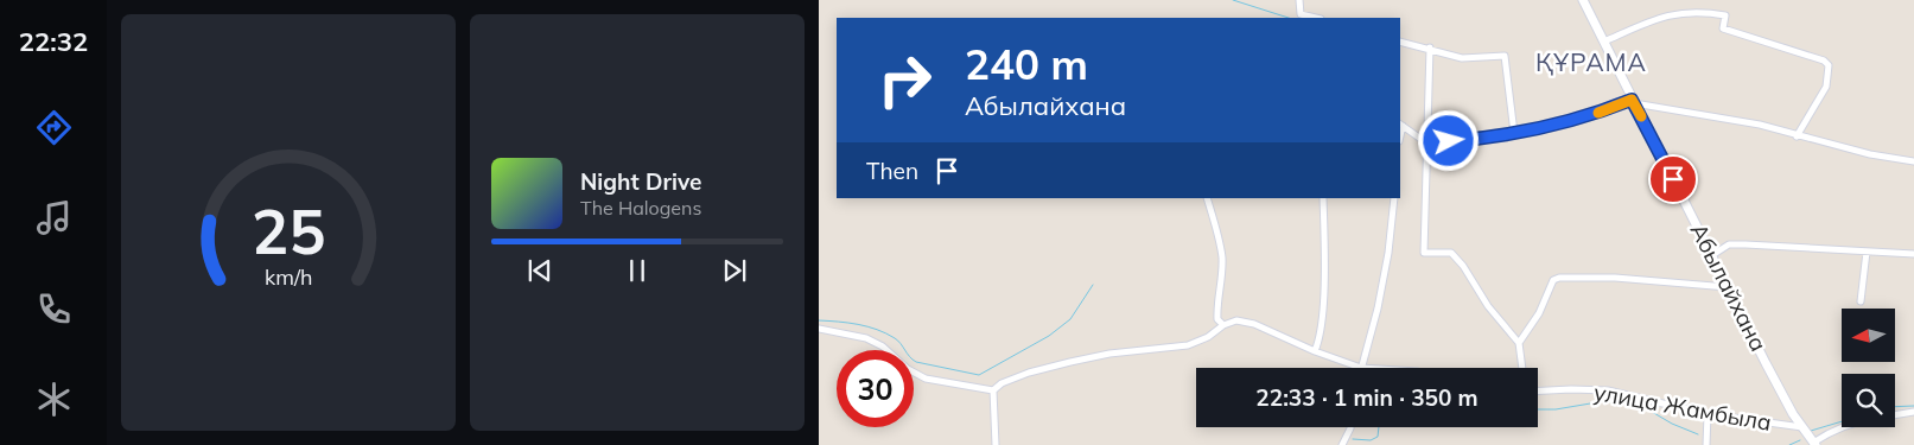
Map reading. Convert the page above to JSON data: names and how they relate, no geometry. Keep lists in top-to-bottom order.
{
  "streets": {
    "main road": ["Абылайхана"],
    "street": ["улица Жамбыла"]
  },
  "crossings": [
    ["Абылайхана", "улица Жамбыла"]
  ],
  "districts": ["ҚҰРАМА"],
  "north": "left",
  "page": {
    "tabs": "22:32",
    "turn": ["240 m", "Абылайхана"],
    "then": "Then",
    "song": ["Night Drive", "The Halogens"],
    "limit": "30",
    "trip": "22:33 · 1 min · 350 m",
    "gauge": ["25", "km/h"]
  }
}
